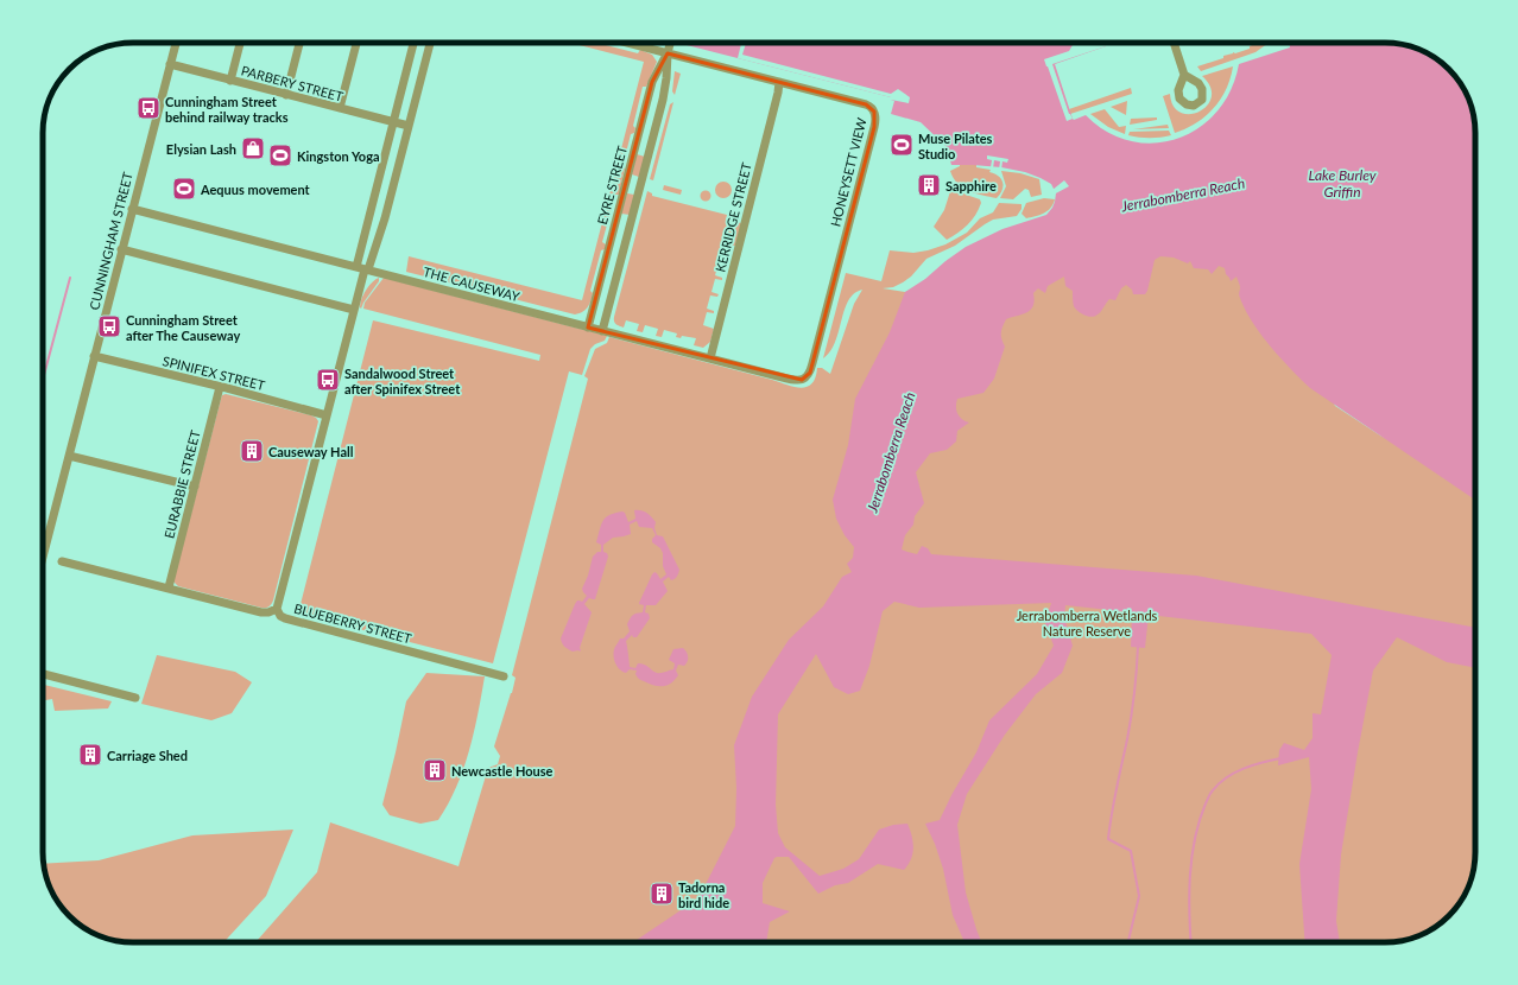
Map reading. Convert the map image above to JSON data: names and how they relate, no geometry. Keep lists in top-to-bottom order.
{
  "streets": {
    "street": [
      "PARBERY STREET",
      "HONEYSETT VIEW",
      "EYRE STREET",
      "KERRIDGE STREET",
      "CUNNINGHAM STREET",
      "THE CAUSEWAY",
      "SPINIFEX STREET",
      "EURABBIE STREET",
      "BLUEBERRY STREET"
    ]
  },
  "crossings": [
    ["PARBERY STREET", "CUNNINGHAM STREET"],
    ["HONEYSETT VIEW", "EYRE STREET"],
    ["HONEYSETT VIEW", "KERRIDGE STREET"],
    ["HONEYSETT VIEW", "THE CAUSEWAY"],
    ["EYRE STREET", "THE CAUSEWAY"],
    ["KERRIDGE STREET", "THE CAUSEWAY"],
    ["CUNNINGHAM STREET", "THE CAUSEWAY"],
    ["CUNNINGHAM STREET", "SPINIFEX STREET"],
    ["SPINIFEX STREET", "EURABBIE STREET"],
    ["EURABBIE STREET", "BLUEBERRY STREET"]
  ],
  "water": ["Lake Burley Griffin", "Jerrabomberra Reach"],
  "parks": ["Jerrabomberra Wetlands Nature Reserve"],
  "places": {
    "bus stop": ["Cunningham Street behind railway tracks", "Cunningham Street after The Causeway", "Sandalwood Street after Spinifex Street"],
    "sports": ["Muse Pilates Studio", "Kingston Yoga", "Aequus movement"],
    "shop": ["Elysian Lash"],
    "building": [
      "Sapphire",
      "Causeway Hall",
      "Carriage Shed",
      "Newcastle House",
      "Tadorna bird hide"
    ]
  }
}
